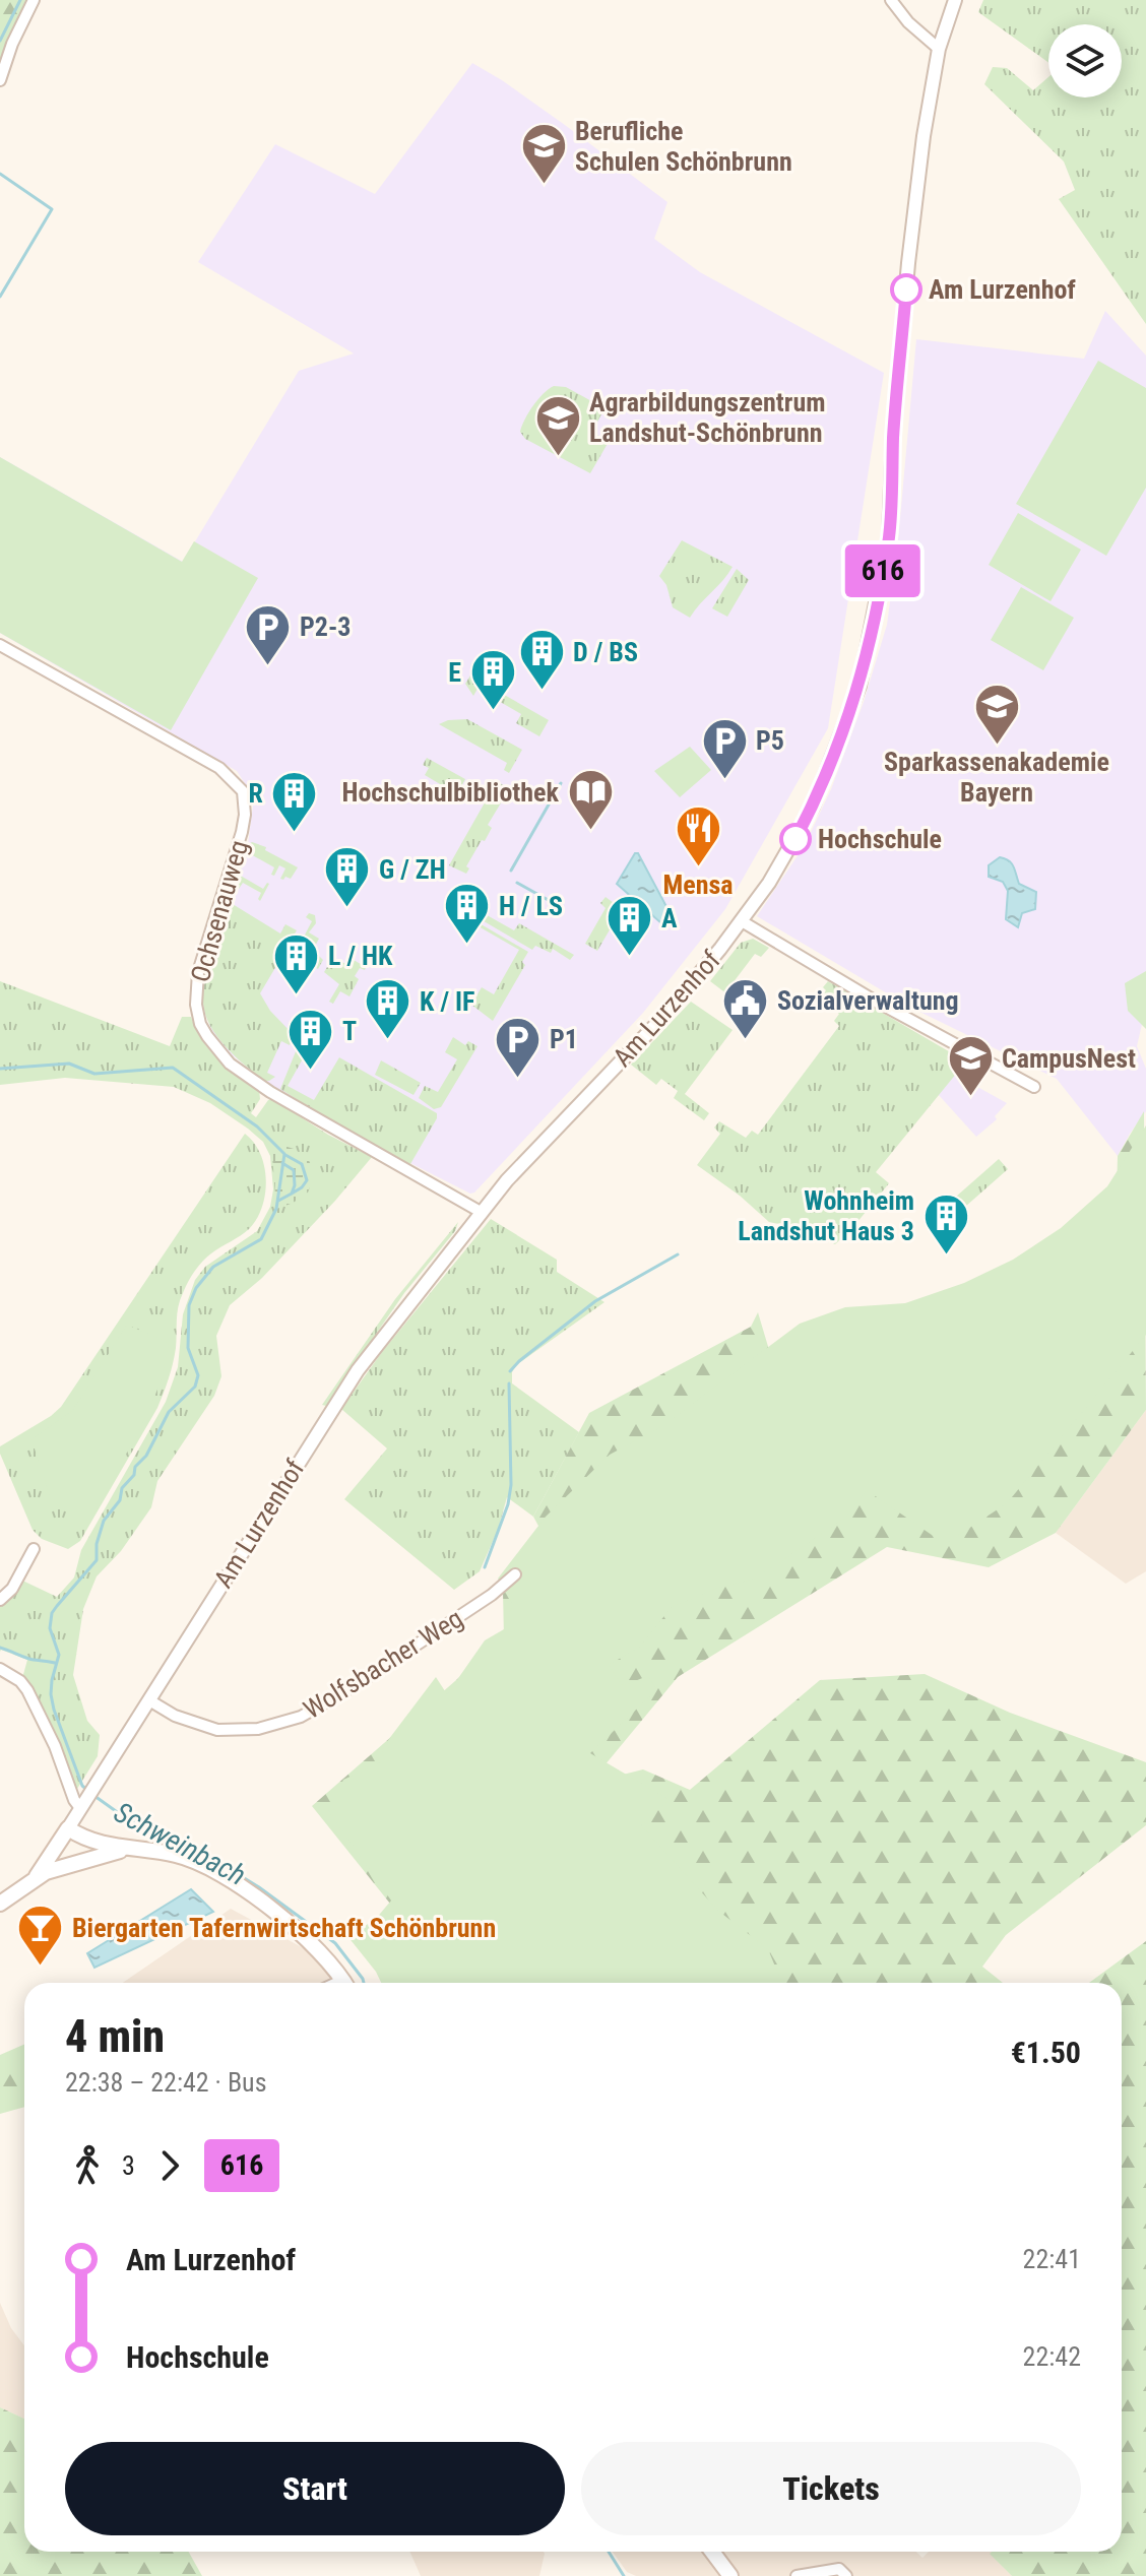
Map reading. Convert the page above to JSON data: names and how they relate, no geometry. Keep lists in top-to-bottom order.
{
  "streets": {
    "main road": ["Am Lurzenhof"],
    "street": ["Ochsenauweg", "Wolfsbacher Weg"]
  },
  "crossings": [
    ["Ochsenauweg", "Am Lurzenhof"],
    ["Am Lurzenhof", "Wolfsbacher Weg"]
  ],
  "water": ["Schweinbach"],
  "places": {
    "school or university": [
      "Berufliche Schulen Schönbrunn",
      "Agrarbildungszentrum Landshut-Schönbrunn",
      "Sparkassenakademie Bayern",
      "CampusNest"
    ],
    "other": ["Am Lurzenhof", "Hochschule"],
    "parking": ["P2-3", "P5", "P1"],
    "building": [
      "D / BS",
      "E",
      "R",
      "G / ZH",
      "H / LS",
      "A",
      "L / HK",
      "K / IF",
      "T",
      "Wohnheim Landshut Haus 3"
    ],
    "library": ["Hochschulbibliothek"],
    "restaurant": ["Mensa"],
    "public building": ["Sozialverwaltung"],
    "bar": ["Biergarten Tafernwirtschaft Schönbrunn"]
  },
  "lines": ["bus line 616"],
  "page": {
    "on_map": "616",
    "heading": ["4 min", "22:38 – 22:42 · Bus", "€1.50"],
    "legs": ["3", "616"],
    "list": [
      {
        "name": "Am Lurzenhof",
        "value": "22:41"
      },
      {
        "name": "Hochschule",
        "value": "22:42"
      }
    ],
    "buttons": ["Start", "Tickets"]
  }
}
